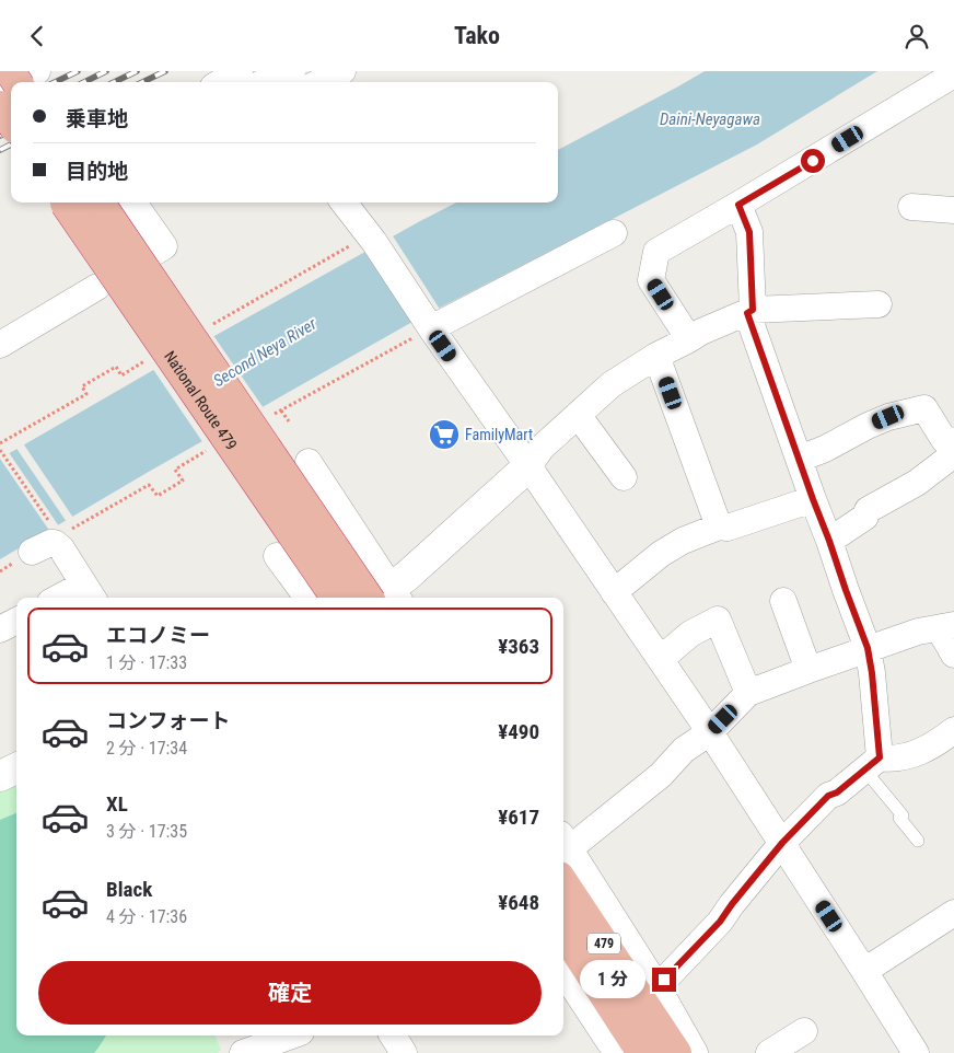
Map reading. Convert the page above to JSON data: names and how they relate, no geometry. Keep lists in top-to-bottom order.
{
  "streets": {
    "highway": ["National Route 479", "479"]
  },
  "water": ["Daini-Neyagawa", "Second Neya River"],
  "places": {
    "supermarket": ["FamilyMart"]
  },
  "page": {
    "header": "Tako",
    "banner": ["乗車地", "目的地"],
    "list": [
      {
        "name": "エコノミー",
        "note": "1 分 · 17:33",
        "value": "¥363"
      },
      {
        "name": "コンフォート",
        "note": "2 分 · 17:34",
        "value": "¥490"
      },
      {
        "name": "XL",
        "note": "3 分 · 17:35",
        "value": "¥617"
      },
      {
        "name": "Black",
        "note": "4 分 · 17:36",
        "value": "¥648"
      }
    ],
    "buttons": "確定",
    "bubble": "1 分"
  }
}
